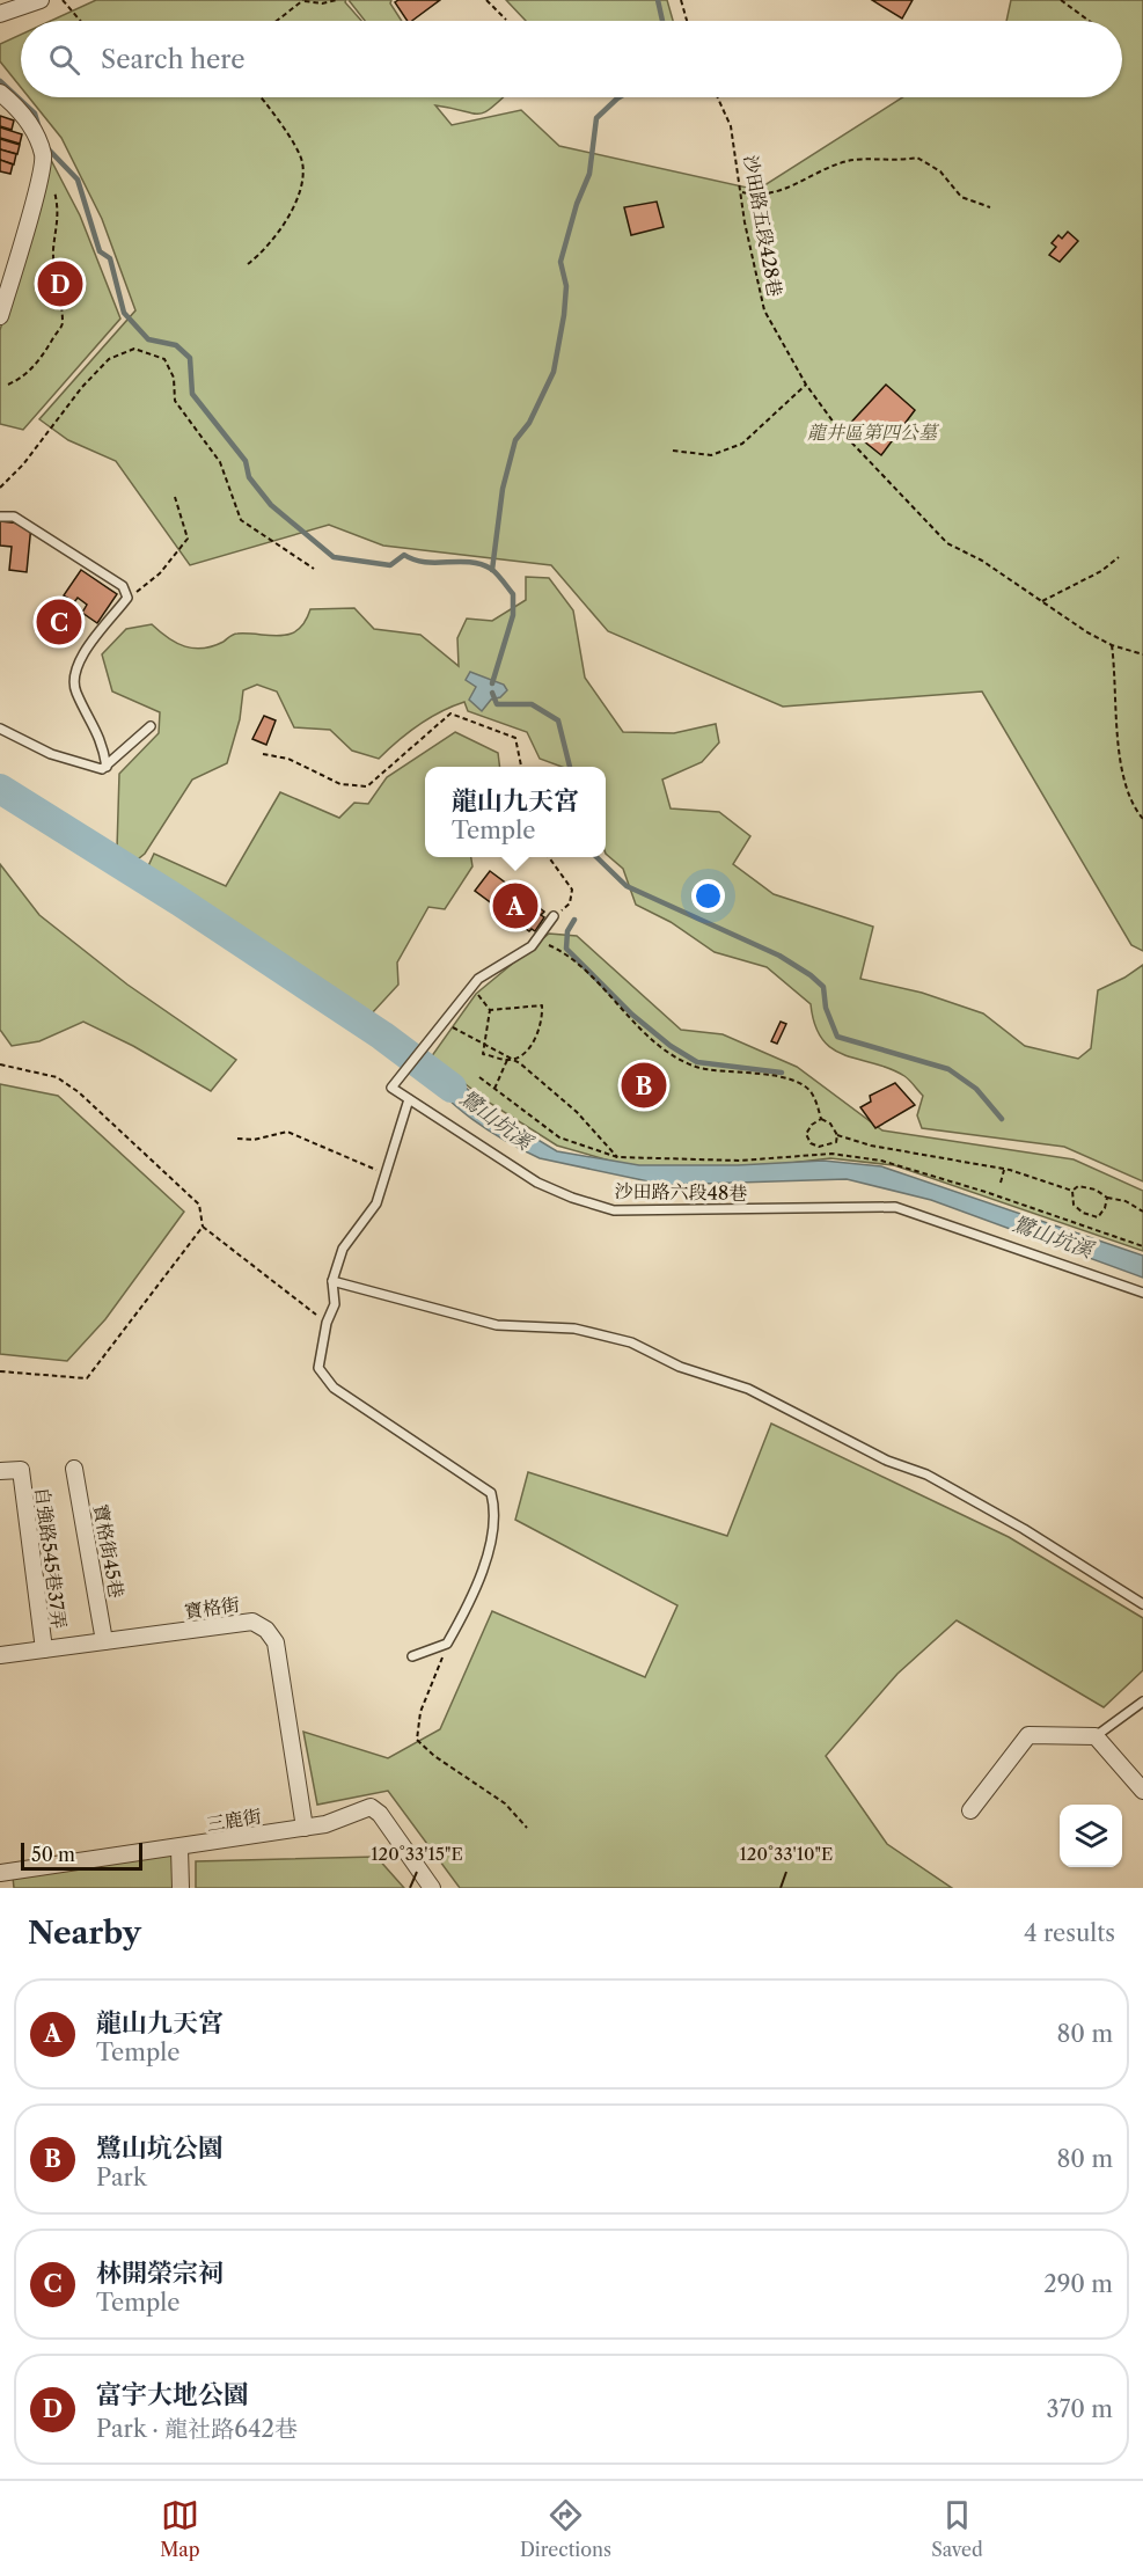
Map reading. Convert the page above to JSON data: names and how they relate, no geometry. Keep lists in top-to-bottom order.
{
  "streets": {
    "street": [
      "寶格街45巷",
      "自強路545巷37弄",
      "寶格街",
      "三鹿街"
    ],
    "lane": ["沙田路六段48巷"],
    "path": ["沙田路五段428巷"]
  },
  "crossings": [
    ["寶格街45巷", "寶格街"],
    ["自強路545巷37弄", "寶格街"],
    ["寶格街", "三鹿街"]
  ],
  "water": ["鷺山坑溪"],
  "parks": ["龍井區第四公墓"],
  "scale_bar": "50 m",
  "page": {
    "search": "Search here",
    "pins": [
      "D",
      "C",
      "A",
      "B"
    ],
    "popup": ["龍山九天宮", "Temple"],
    "scale": "50 m",
    "heading": ["Nearby", "4 results"],
    "list": [
      {
        "mark": "A",
        "name": "龍山九天宮",
        "note": "Temple",
        "value": "80 m"
      },
      {
        "mark": "B",
        "name": "鷺山坑公園",
        "note": "Park",
        "value": "80 m"
      },
      {
        "mark": "C",
        "name": "林開榮宗祠",
        "note": "Temple",
        "value": "290 m"
      },
      {
        "mark": "D",
        "name": "富宇大地公園",
        "note": "Park · 龍社路642巷",
        "value": "370 m"
      }
    ],
    "nav": ["Map", "Directions", "Saved"]
  },
  "coordinates": ["120°33'15\"E", "120°33'10\"E"]
}
